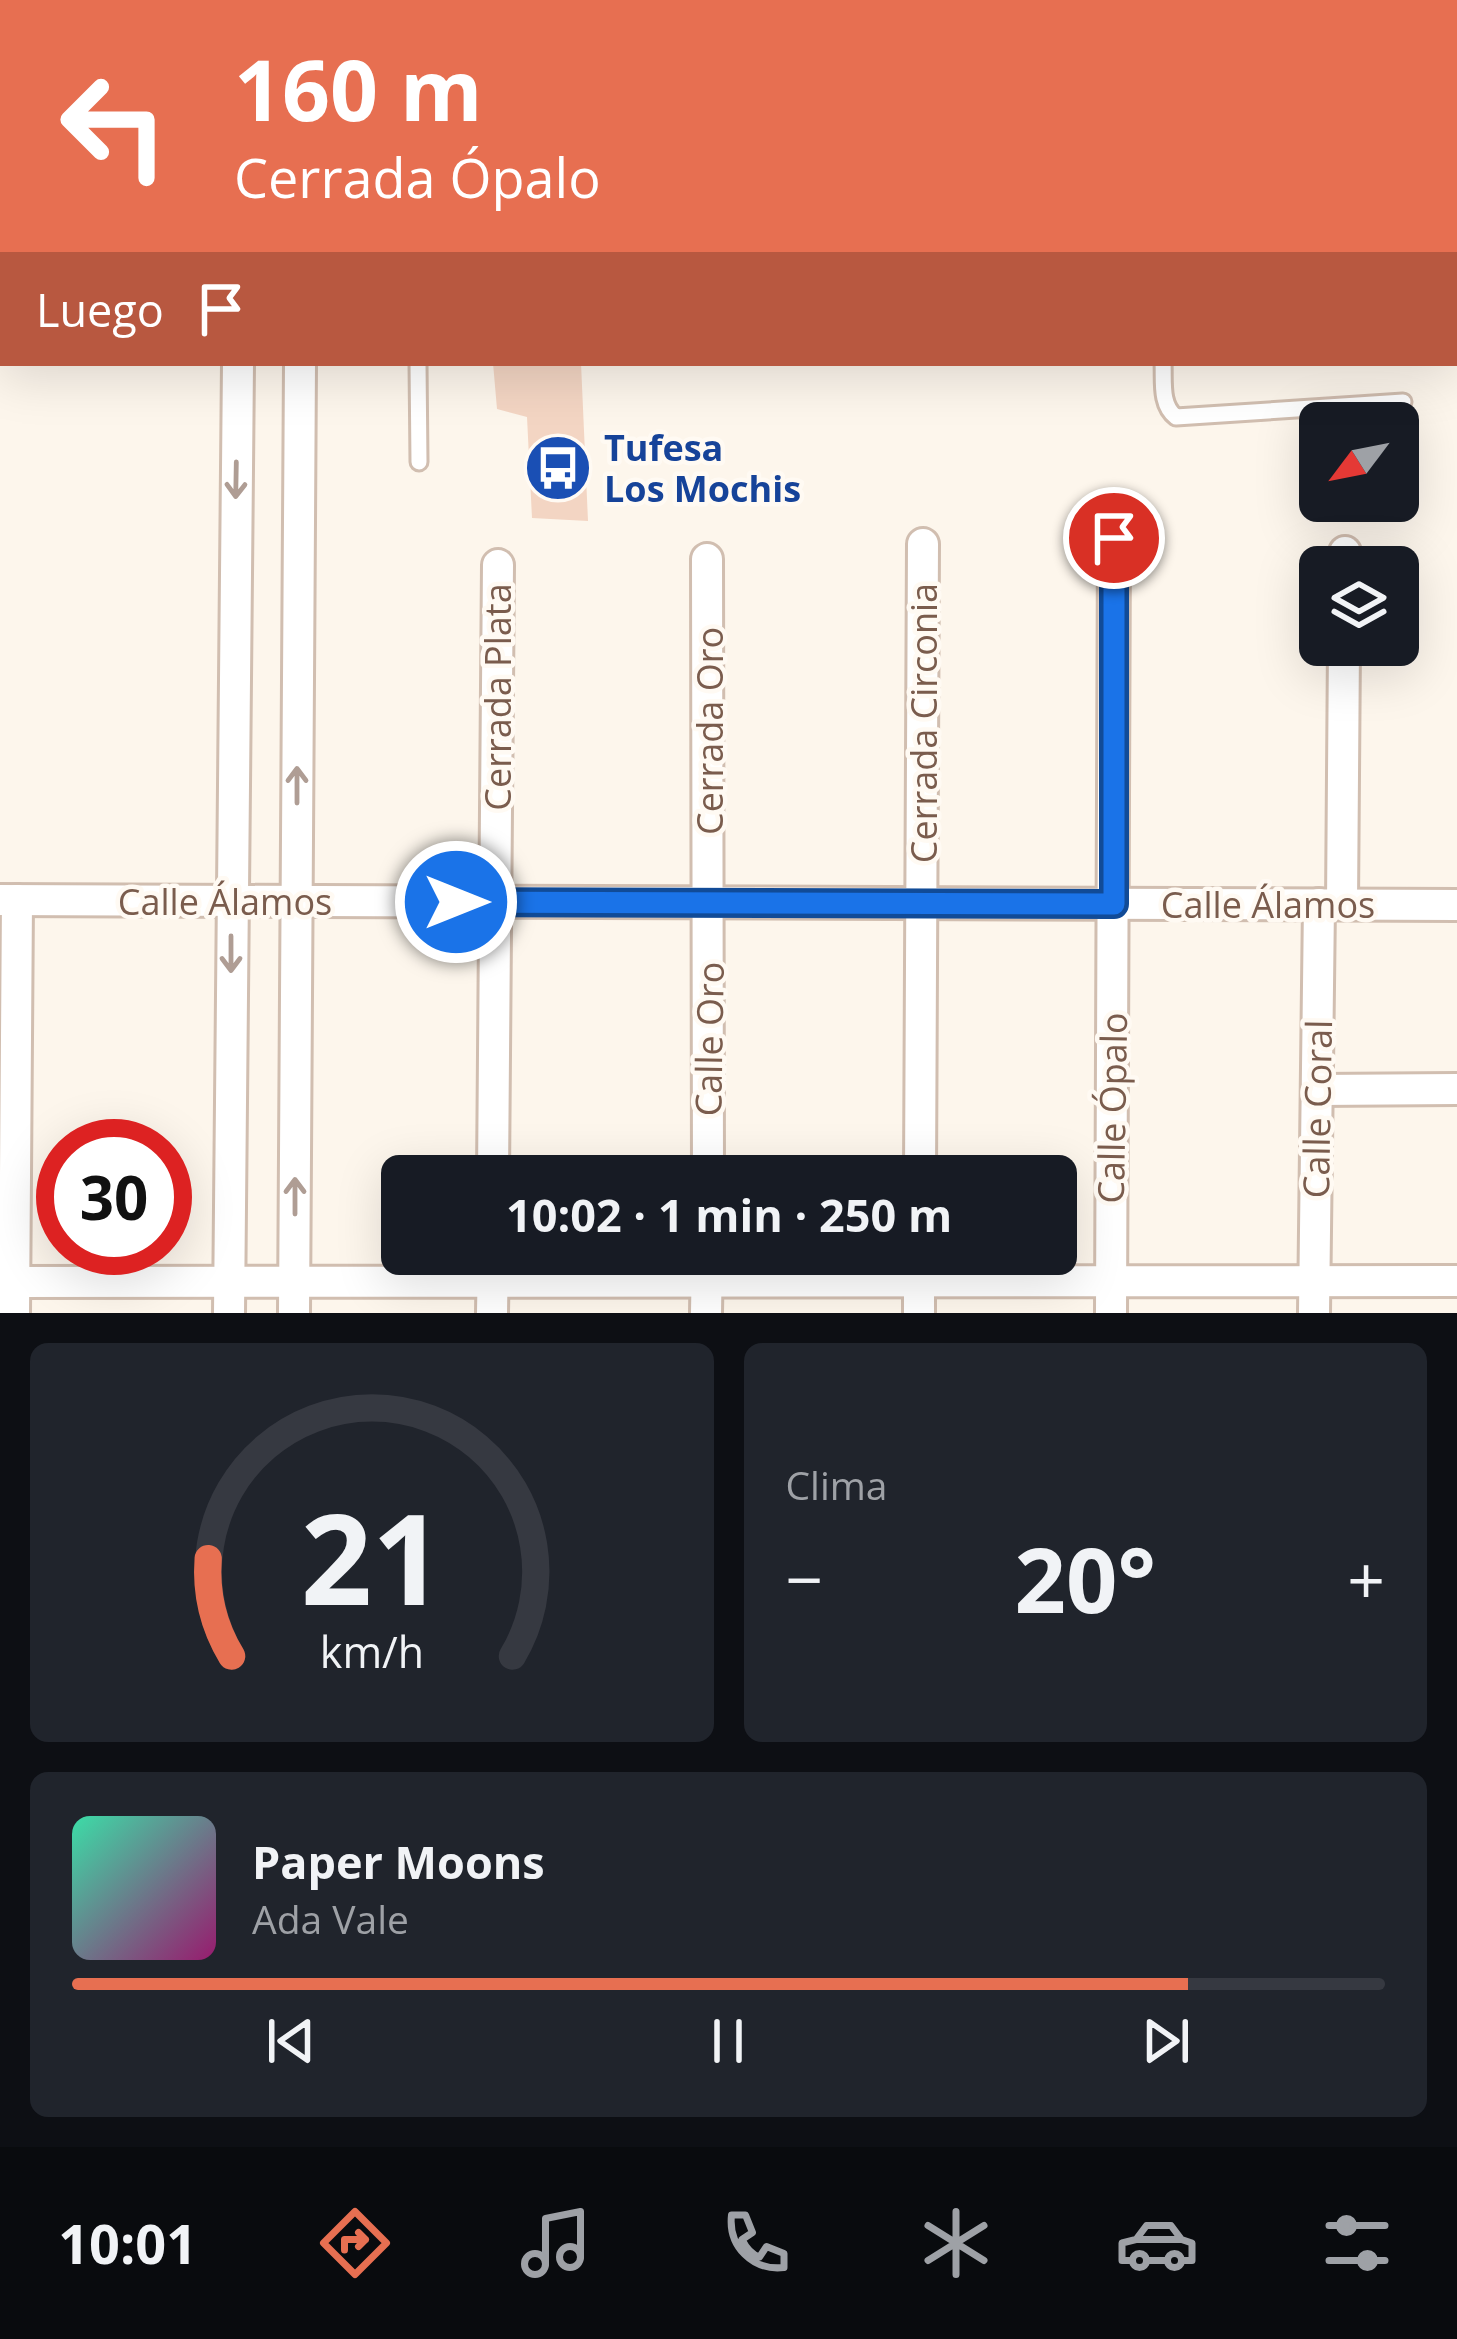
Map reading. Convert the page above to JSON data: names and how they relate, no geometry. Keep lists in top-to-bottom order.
{
  "streets": {
    "street": [
      "Cerrada Plata",
      "Cerrada Circonia",
      "Cerrada Oro",
      "Calle Álamos",
      "Calle Oro",
      "Calle Ópalo",
      "Calle Coral"
    ]
  },
  "crossings": [
    ["Cerrada Plata", "Calle Álamos"],
    ["Cerrada Circonia", "Calle Álamos"],
    ["Cerrada Oro", "Calle Álamos"],
    ["Cerrada Oro", "Calle Oro"],
    ["Calle Álamos", "Calle Oro"],
    ["Calle Álamos", "Calle Ópalo"],
    ["Calle Álamos", "Calle Coral"]
  ],
  "places": {
    "bus stop": ["Tufesa Los Mochis"]
  },
  "north": "bottom left",
  "page": {
    "turn": ["160 m", "Cerrada Ópalo"],
    "then": "Luego",
    "limit": "30",
    "trip": "10:02 · 1 min · 250 m",
    "tile": "Clima",
    "heat": ["−", "20°", "+"],
    "song": ["Paper Moons", "Ada Vale"],
    "tabs": "10:01",
    "gauge": ["21", "km/h"]
  }
}
